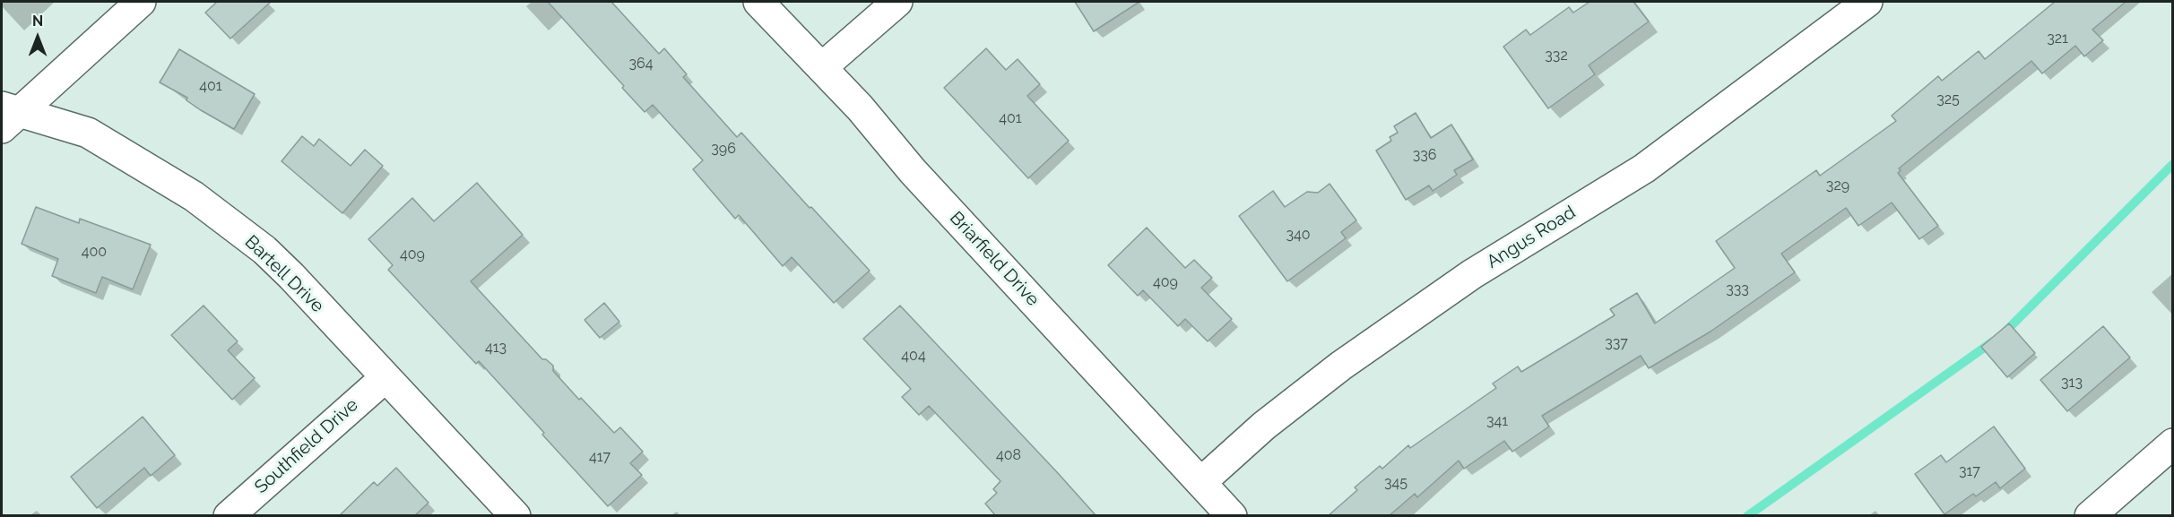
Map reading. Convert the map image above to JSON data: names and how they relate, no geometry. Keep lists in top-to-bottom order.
{
  "streets": {
    "street": [
      "Angus Road",
      "Briarfield Drive",
      "Bartell Drive",
      "Southfield Drive"
    ]
  },
  "crossings": [
    ["Angus Road", "Briarfield Drive"],
    ["Bartell Drive", "Southfield Drive"]
  ],
  "house_numbers": [
    "321",
    "332",
    "364",
    "401",
    "325",
    "401",
    "396",
    "336",
    "329",
    "340",
    "400",
    "409",
    "409",
    "333",
    "337",
    "413",
    "404",
    "313",
    "341",
    "408",
    "417",
    "317",
    "345"
  ],
  "north": "top"
}
